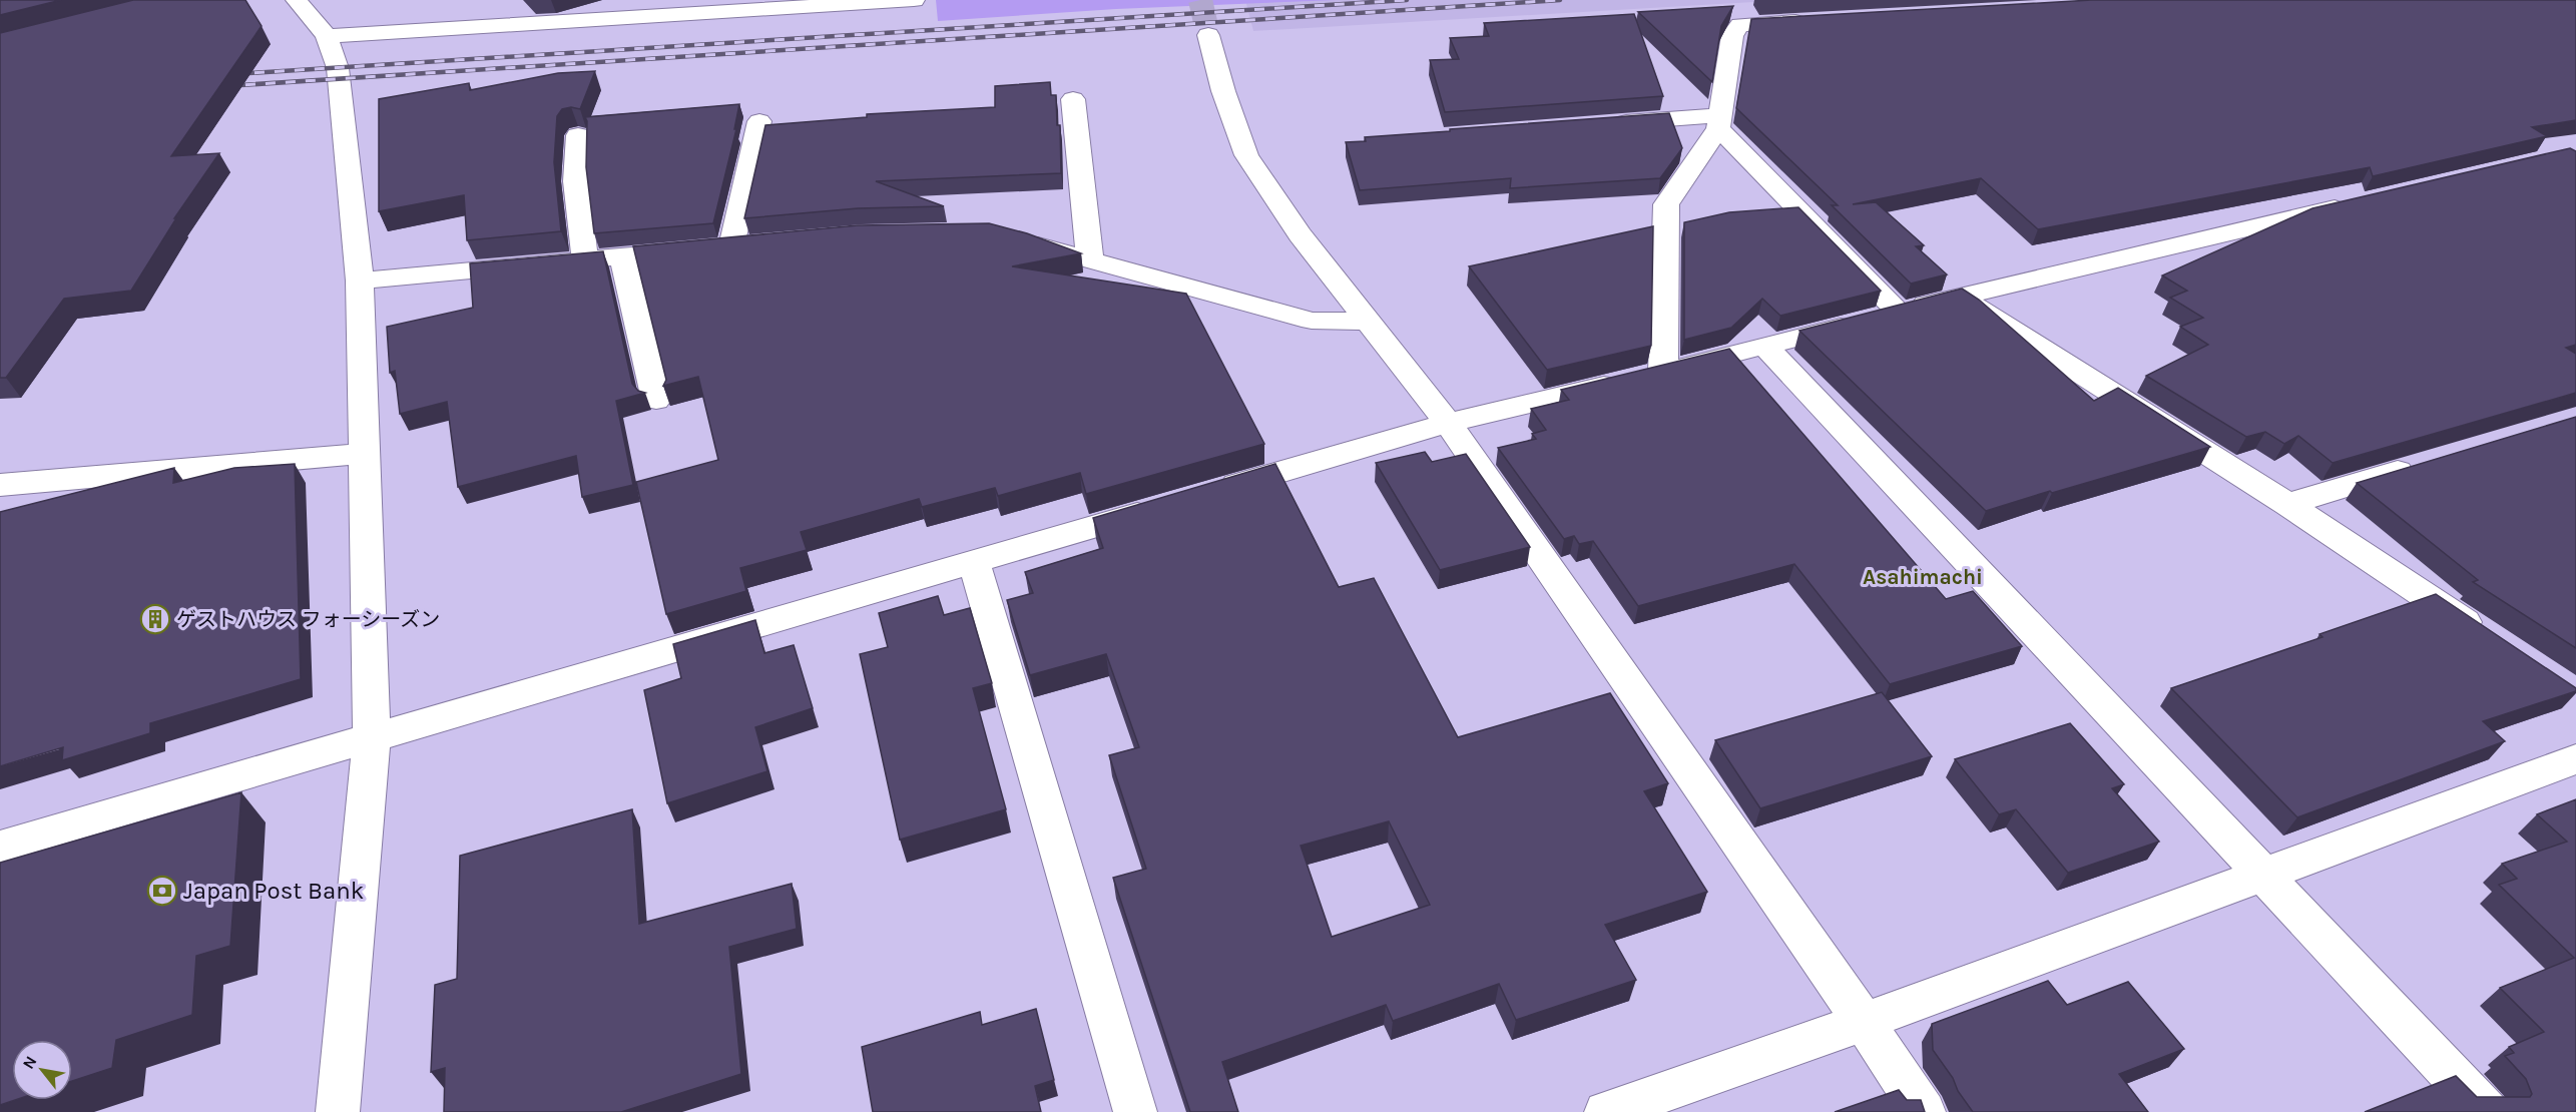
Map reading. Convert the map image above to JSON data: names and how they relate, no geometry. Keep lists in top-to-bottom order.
{
  "districts": ["Asahimachi"],
  "places": {
    "building": ["ゲストハウス フォーシーズン"],
    "bank": ["Japan Post Bank"]
  },
  "north": "top left"
}
